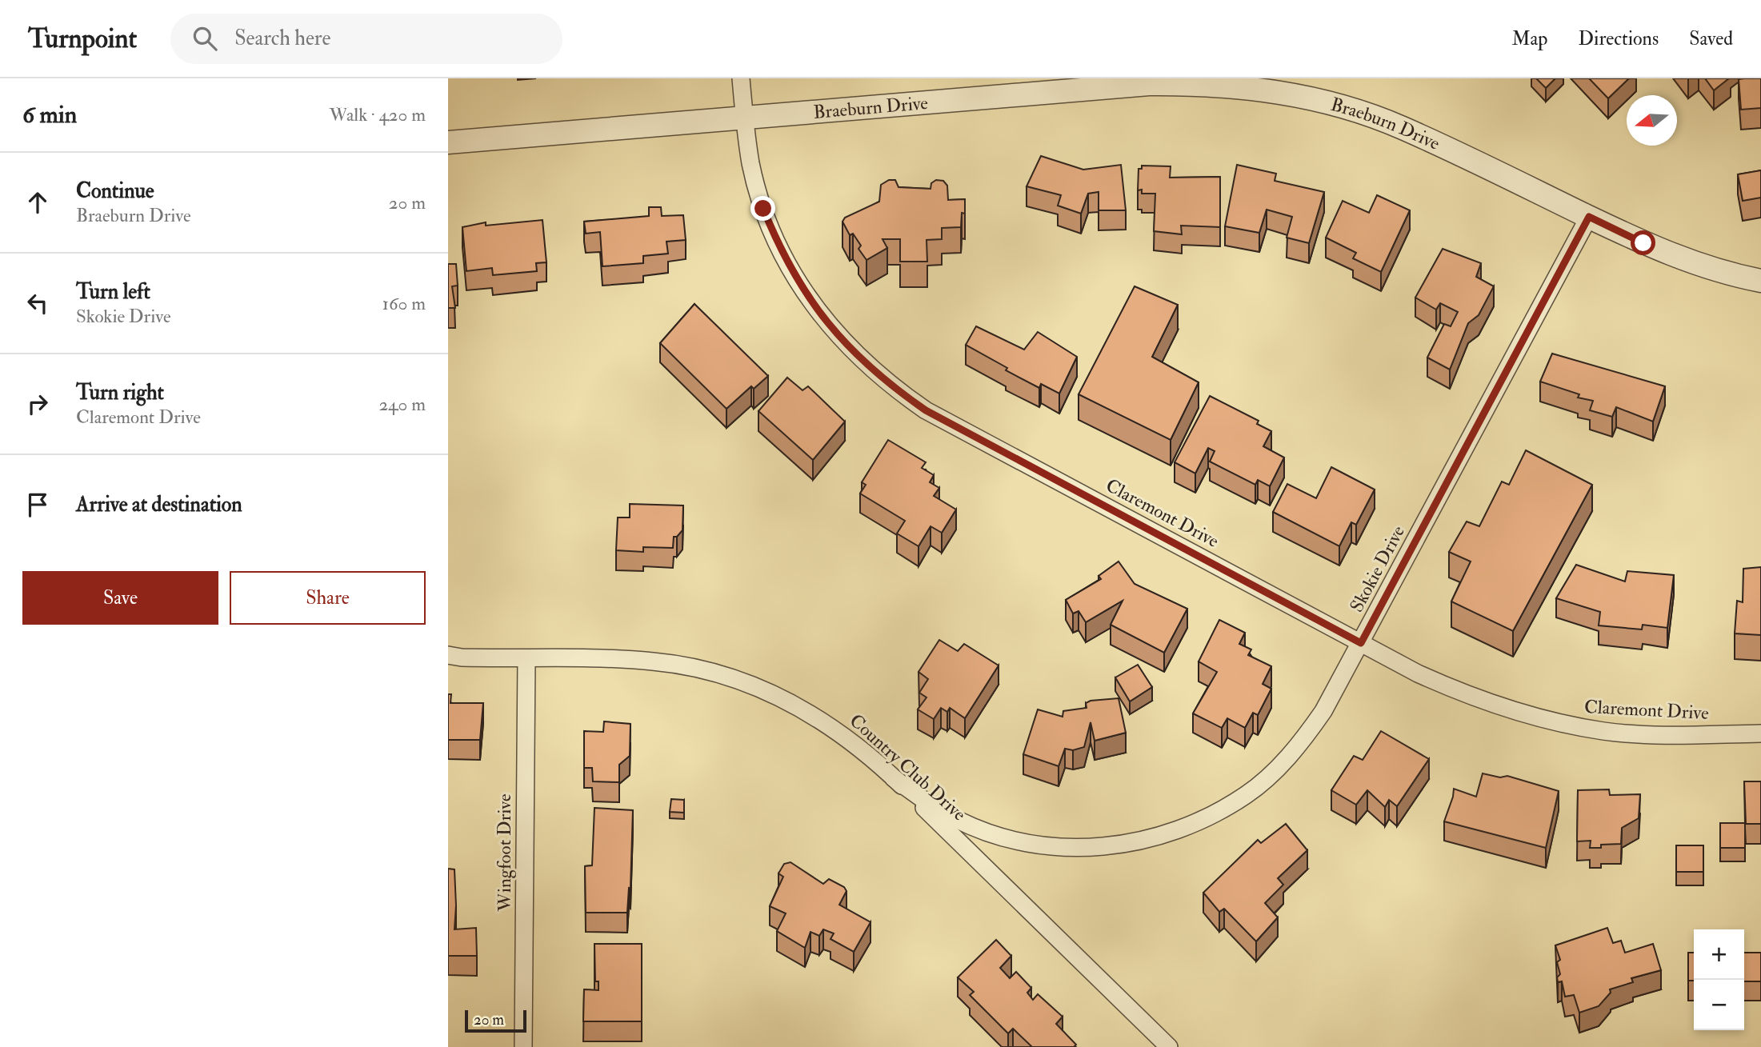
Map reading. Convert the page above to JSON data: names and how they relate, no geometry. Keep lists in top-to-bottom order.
{
  "streets": {
    "street": [
      "Braeburn Drive",
      "Claremont Drive",
      "Skokie Drive",
      "Country Club Drive",
      "Wingfoot Drive"
    ]
  },
  "crossings": [
    ["Braeburn Drive", "Claremont Drive"],
    ["Braeburn Drive", "Skokie Drive"],
    ["Claremont Drive", "Skokie Drive"],
    ["Skokie Drive", "Country Club Drive"],
    ["Country Club Drive", "Wingfoot Drive"]
  ],
  "scale_bar": "20 m",
  "north": "left",
  "page": {
    "header": "Turnpoint",
    "search": "Search here",
    "nav": ["Map", "Directions", "Saved"],
    "heading": ["6 min", "Walk · 420 m"],
    "list": [
      ["Continue", "Braeburn Drive", "20 m"],
      ["Turn left", "Skokie Drive", "160 m"],
      ["Turn right", "Claremont Drive", "240 m"],
      "Arrive at destination"
    ],
    "buttons": ["Save", "Share"],
    "map_buttons": ["+", "−"],
    "scale": "20 m"
  }
}
